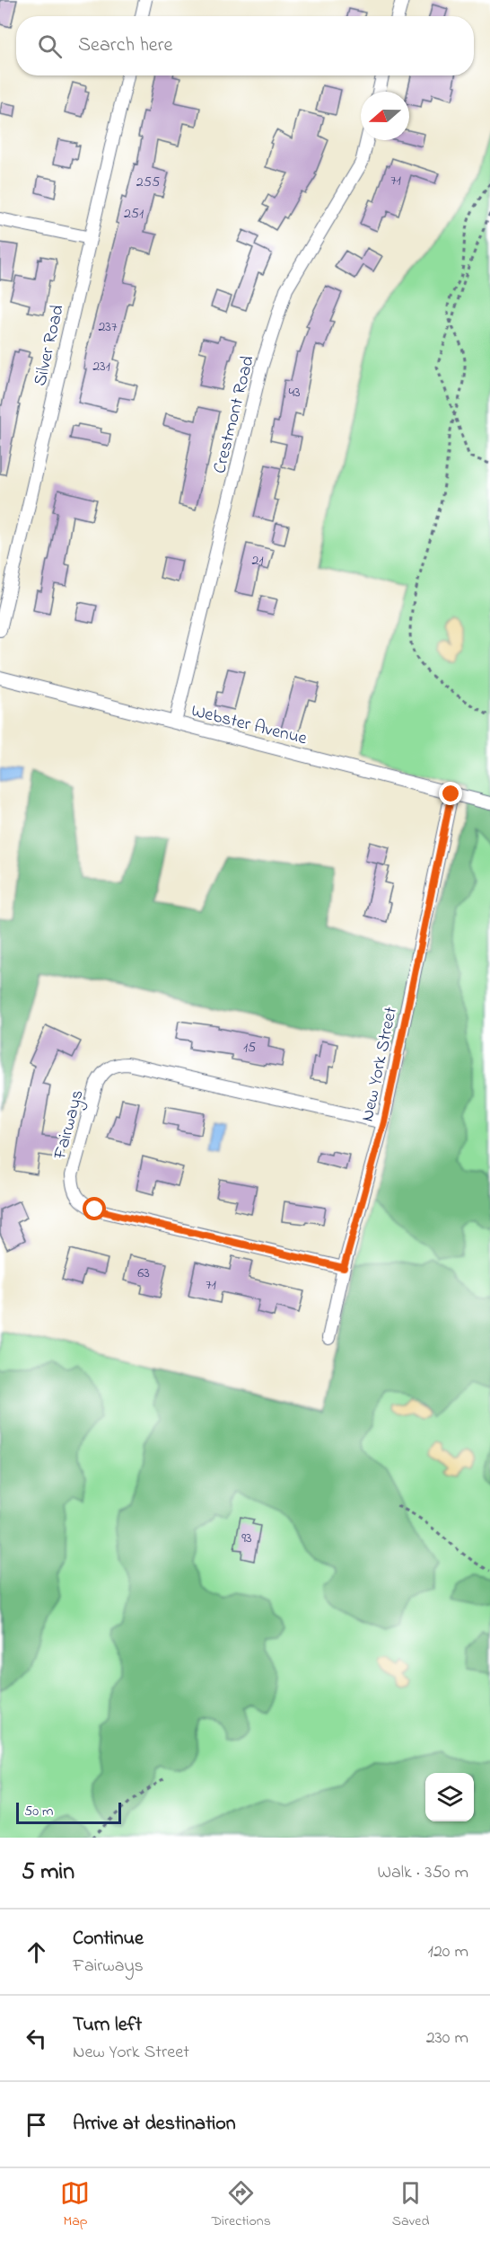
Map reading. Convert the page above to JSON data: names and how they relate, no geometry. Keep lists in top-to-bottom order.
{
  "streets": {
    "street": [
      "Silver Road",
      "Crestmont Road",
      "Webster Avenue",
      "New York Street",
      "Fairways"
    ]
  },
  "crossings": [
    ["Crestmont Road", "Webster Avenue"],
    ["Webster Avenue", "New York Street"],
    ["New York Street", "Fairways"]
  ],
  "house_numbers": [
    "71",
    "255",
    "251",
    "237",
    "231",
    "43",
    "21",
    "15",
    "63",
    "71",
    "93"
  ],
  "scale_bar": "50 m",
  "north": "left",
  "page": {
    "search": "Search here",
    "scale": "50 m",
    "heading": ["5 min", "Walk · 350 m"],
    "list": [
      ["Continue", "Fairways", "120 m"],
      ["Turn left", "New York Street", "230 m"],
      "Arrive at destination"
    ],
    "nav": ["Map", "Directions", "Saved"]
  }
}
